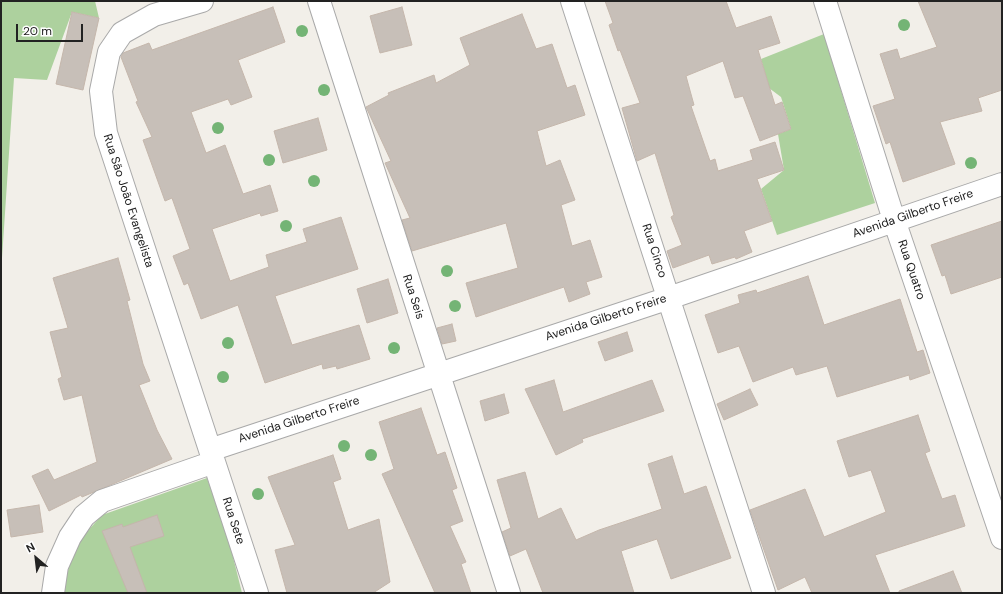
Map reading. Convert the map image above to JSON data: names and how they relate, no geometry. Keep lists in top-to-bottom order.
{
  "streets": {
    "street": [
      "Rua São João Evangelista",
      "Avenida Gilberto Freire",
      "Rua Cinco",
      "Rua Quatro",
      "Rua Seis",
      "Rua Sete"
    ]
  },
  "crossings": [
    ["Rua São João Evangelista", "Avenida Gilberto Freire"],
    ["Rua São João Evangelista", "Rua Sete"],
    ["Avenida Gilberto Freire", "Rua Cinco"],
    ["Avenida Gilberto Freire", "Rua Quatro"],
    ["Avenida Gilberto Freire", "Rua Seis"],
    ["Avenida Gilberto Freire", "Rua Sete"]
  ],
  "scale_bar": "20 m",
  "north": "top left"
}
